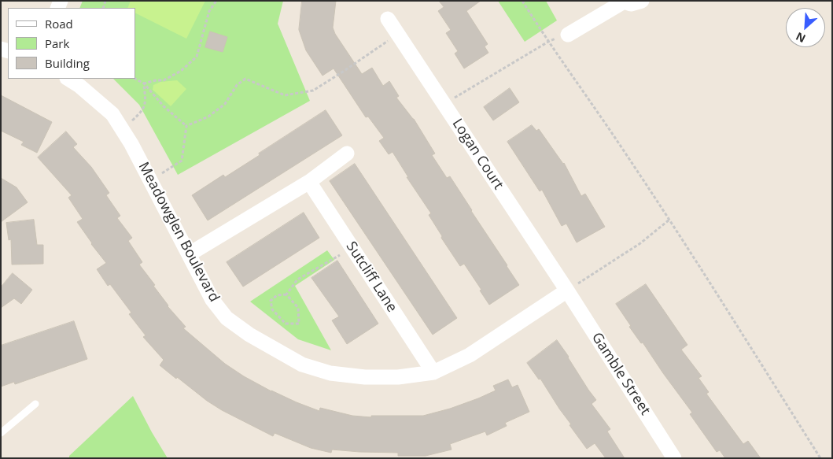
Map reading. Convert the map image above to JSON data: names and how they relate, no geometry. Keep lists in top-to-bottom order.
{
  "streets": {
    "street": [
      "Logan Court",
      "Meadowglen Boulevard",
      "Sutcliff Lane",
      "Gamble Street"
    ]
  },
  "crossings": [
    ["Logan Court", "Meadowglen Boulevard"],
    ["Logan Court", "Gamble Street"],
    ["Meadowglen Boulevard", "Sutcliff Lane"],
    ["Meadowglen Boulevard", "Gamble Street"]
  ],
  "legend": ["Road", "Park", "Building"],
  "north": "bottom left"
}
